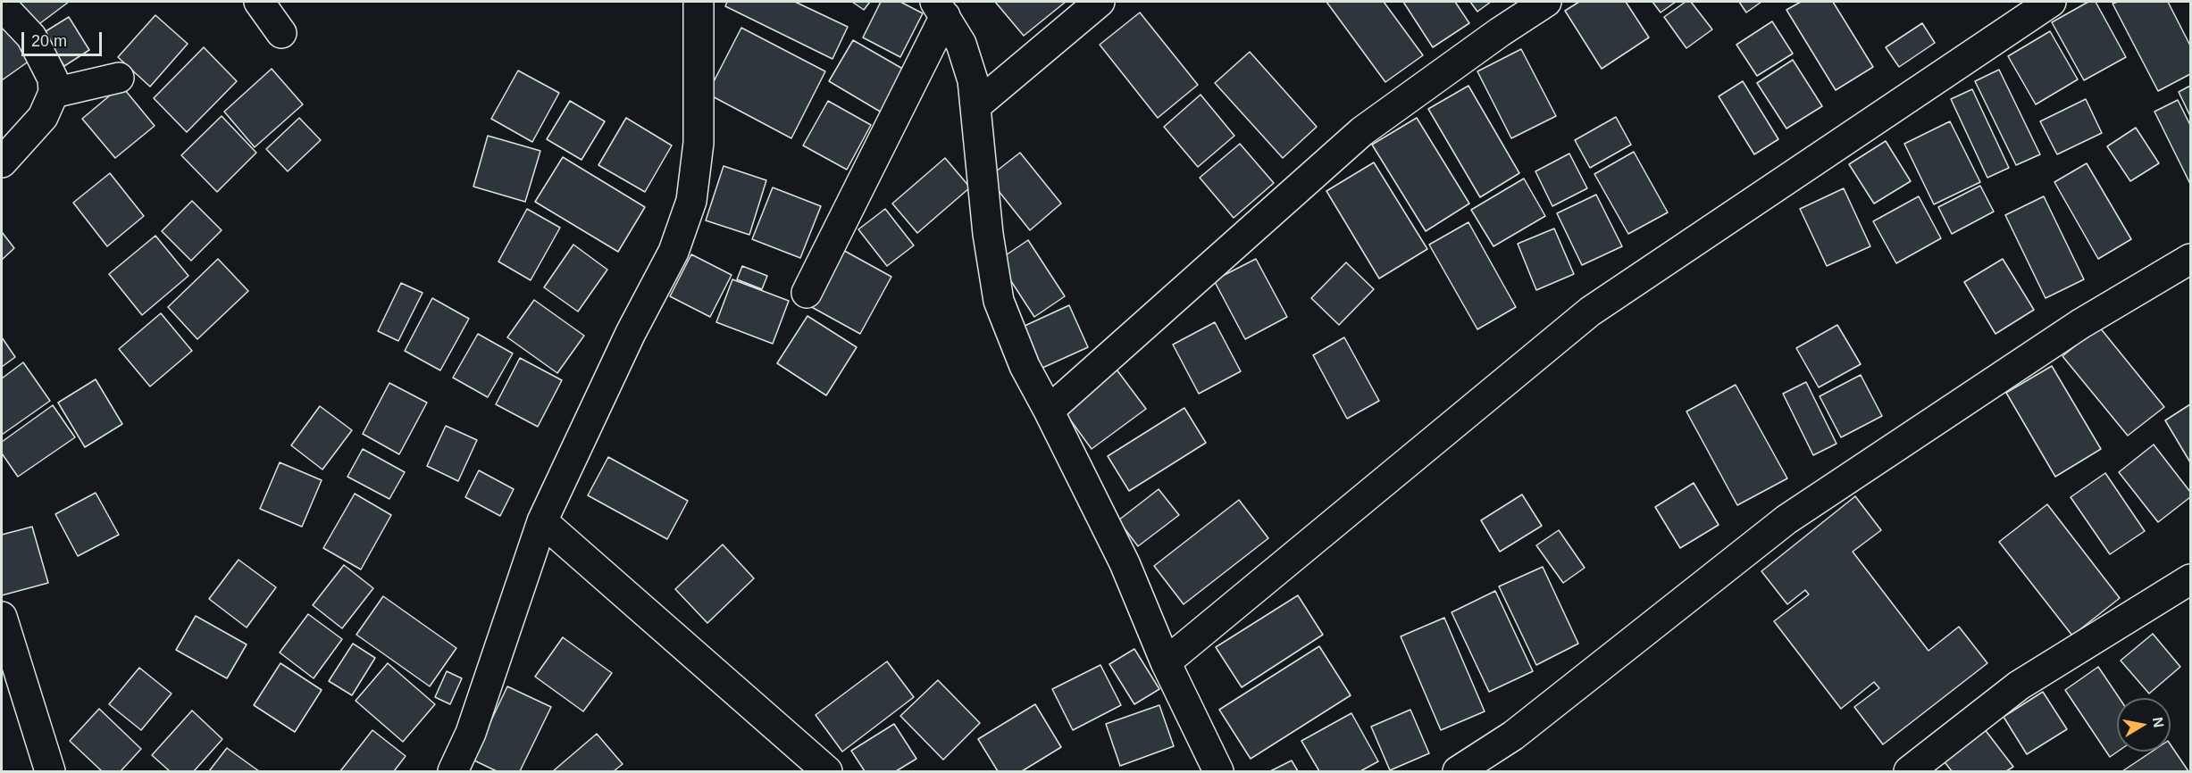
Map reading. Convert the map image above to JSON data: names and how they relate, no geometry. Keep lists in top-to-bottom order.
{
  "scale_bar": "20 m",
  "north": "right"
}
